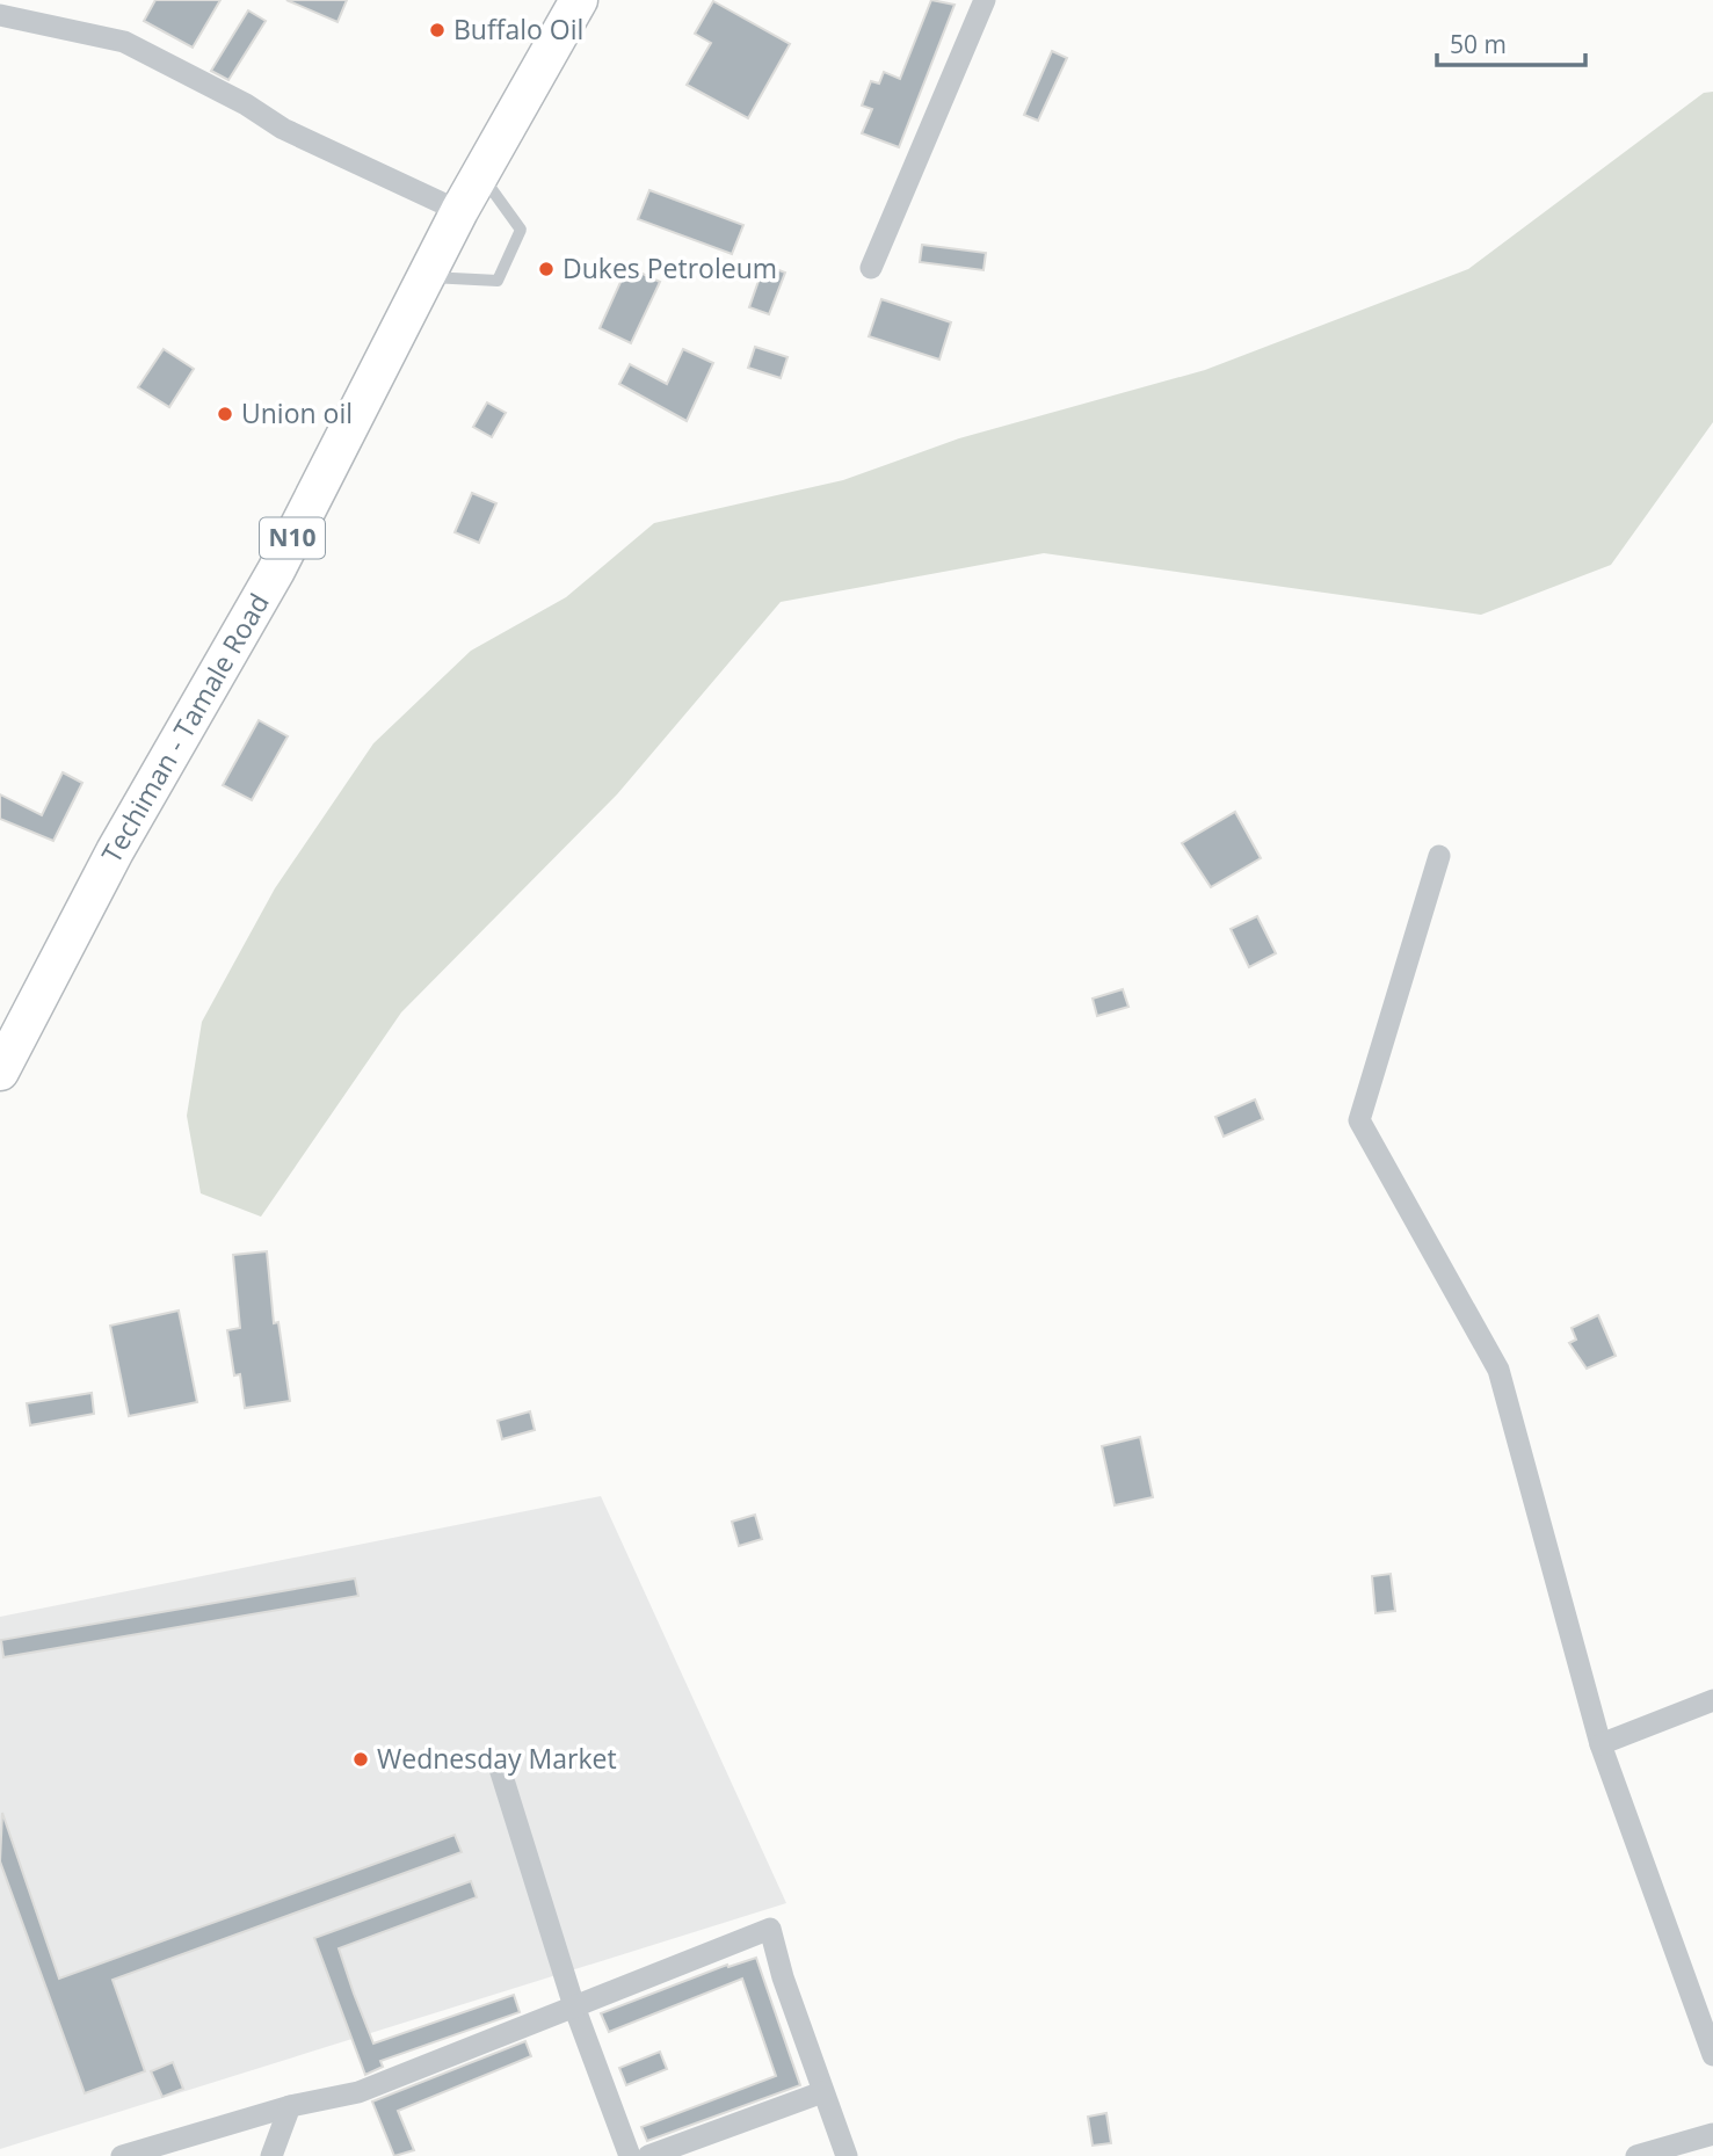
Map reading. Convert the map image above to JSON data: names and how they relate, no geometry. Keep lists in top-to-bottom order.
{
  "streets": {
    "highway": ["N10", "Techiman - Tamale Road"]
  },
  "places": [
    "Buffalo Oil",
    "Dukes Petroleum",
    "Union oil",
    "Wednesday Market"
  ],
  "scale_bar": "50 m"
}
